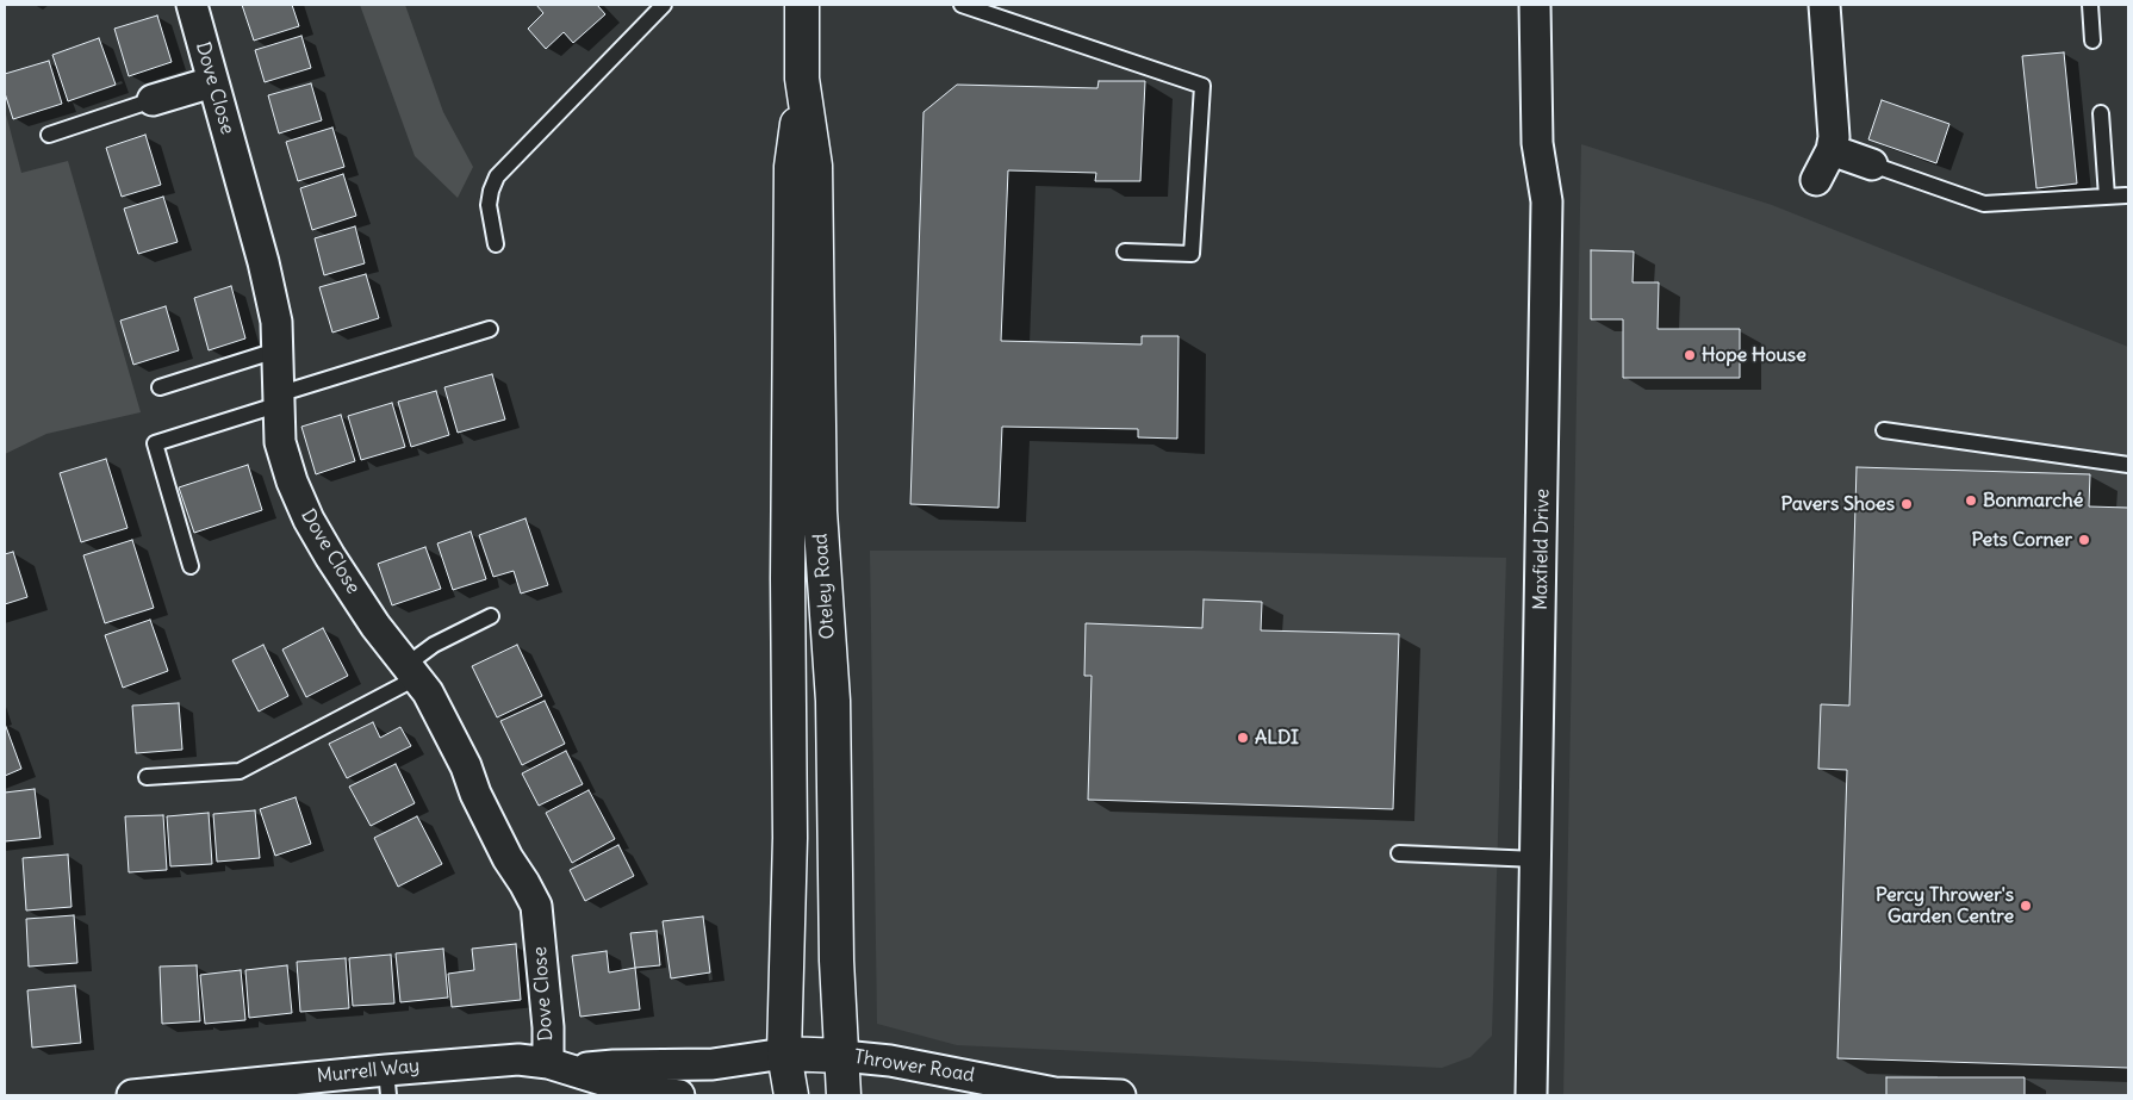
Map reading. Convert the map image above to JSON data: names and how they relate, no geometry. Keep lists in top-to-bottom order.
{
  "streets": {
    "main road": ["Oteley Road"],
    "street": [
      "Dove Close",
      "Maxfield Drive",
      "Thrower Road",
      "Murrell Way"
    ]
  },
  "crossings": [
    ["Dove Close", "Murrell Way"],
    ["Oteley Road", "Thrower Road"],
    ["Oteley Road", "Murrell Way"]
  ],
  "places": [
    "Hope House",
    "Bonmarché",
    "Pavers Shoes",
    "Pets Corner",
    "ALDI",
    "Percy Thrower's Garden Centre"
  ]
}
